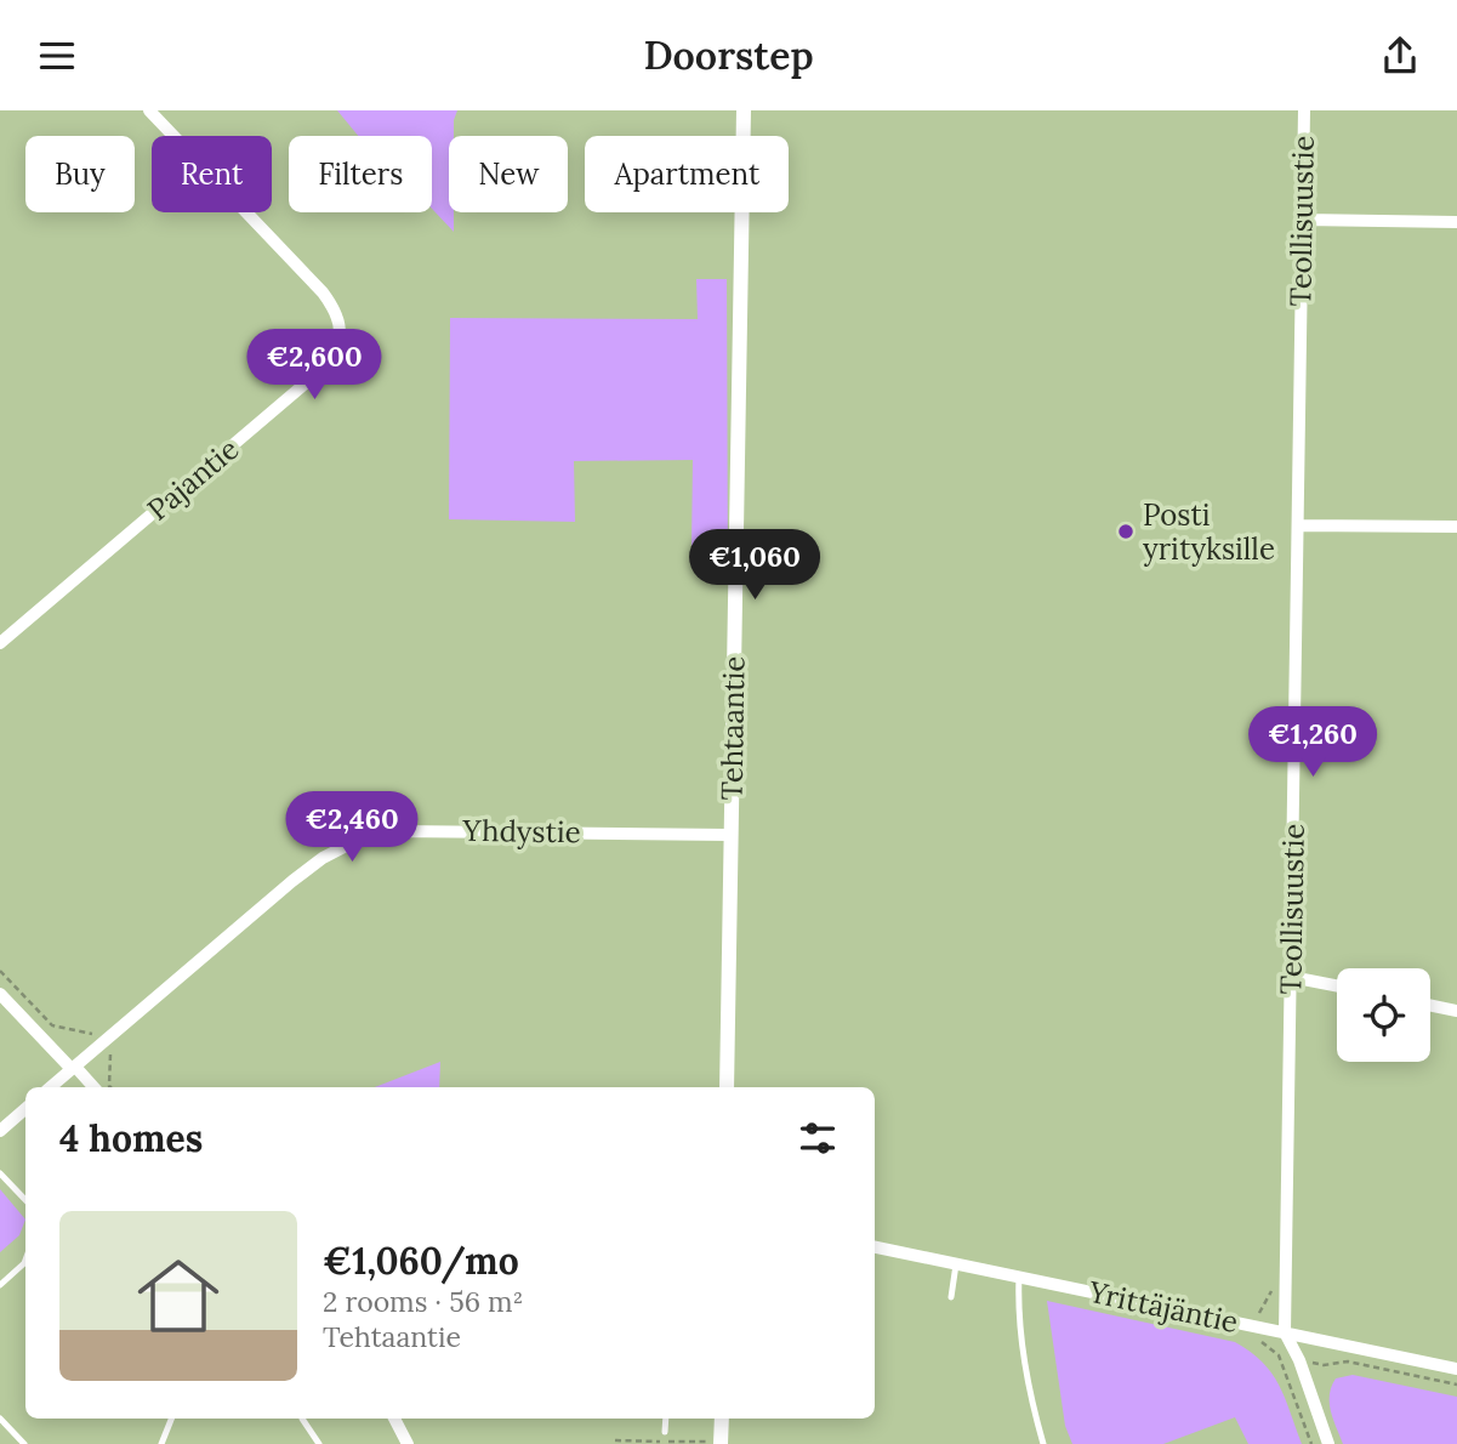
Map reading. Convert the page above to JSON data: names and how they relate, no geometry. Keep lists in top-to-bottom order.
{
  "streets": {
    "street": [
      "Teollisuustie",
      "Pajantie",
      "Tehtaantie",
      "Yhdystie",
      "Yrittäjäntie"
    ]
  },
  "crossings": [
    ["Teollisuustie", "Yrittäjäntie"],
    ["Tehtaantie", "Yhdystie"]
  ],
  "places": ["Posti yrityksille"],
  "page": {
    "header": "Doorstep",
    "chip": [
      "Buy",
      "Rent",
      "Filters",
      "New",
      "Apartment"
    ],
    "price": [
      "€2,600",
      "€1,060",
      "€1,260",
      "€2,460"
    ],
    "heading": "4 homes",
    "list": [
      {
        "name": "€1,060/mo",
        "note": "2 rooms · 56 m² · Tehtaantie"
      }
    ]
  }
}
